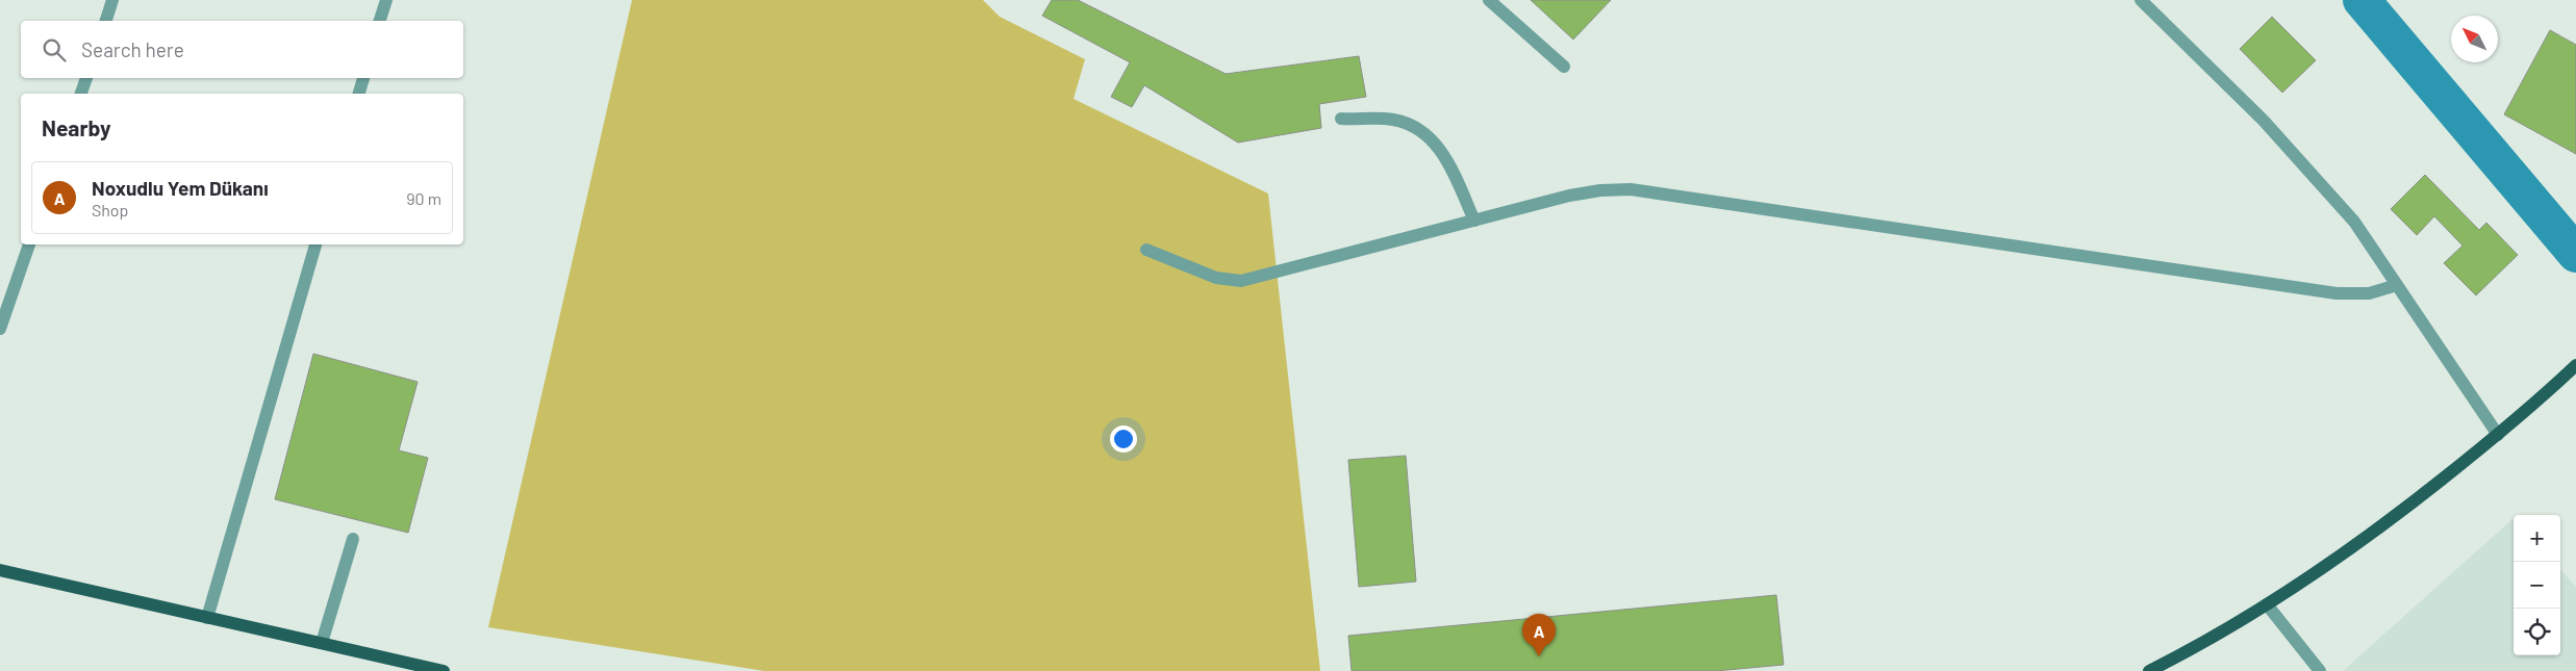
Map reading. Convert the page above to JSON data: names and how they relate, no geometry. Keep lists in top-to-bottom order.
{
  "north": "top left",
  "page": {
    "search": "Search here",
    "heading": "Nearby",
    "list": [
      {
        "mark": "A",
        "name": "Noxudlu Yem Dükanı",
        "note": "Shop",
        "value": "90 m"
      }
    ],
    "map_buttons": ["+", "−"],
    "pins": "A"
  }
}
